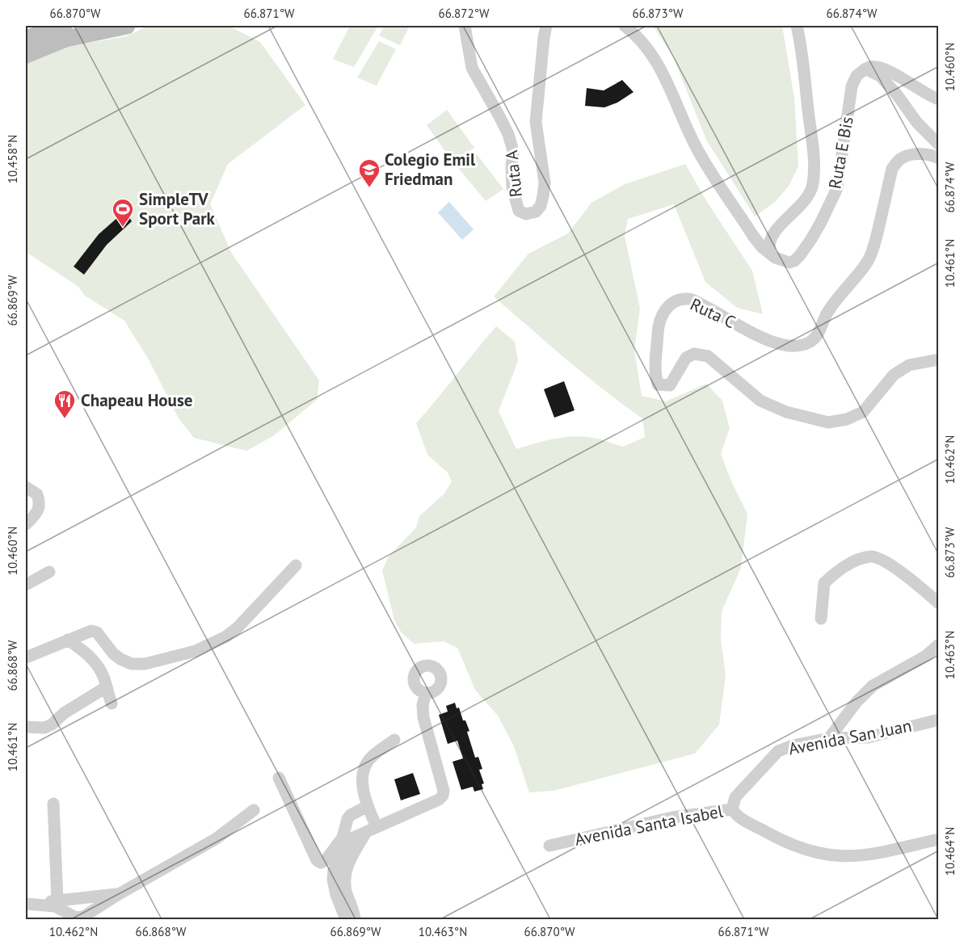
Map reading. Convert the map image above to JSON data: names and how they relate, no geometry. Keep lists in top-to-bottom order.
{
  "streets": {
    "street": [
      "Ruta E Bis",
      "Ruta A",
      "Ruta C",
      "Avenida San Juan",
      "Avenida Santa Isabel"
    ]
  },
  "crossings": [
    ["Avenida San Juan", "Avenida Santa Isabel"]
  ],
  "places": {
    "school or university": ["Colegio Emil Friedman"],
    "sports": ["SimpleTV Sport Park"],
    "restaurant": ["Chapeau House"]
  },
  "coordinates": [
    "66.870°W",
    "66.871°W",
    "66.872°W",
    "66.873°W",
    "66.874°W",
    "10.460°N",
    "10.458°N",
    "10.461°N",
    "66.869°W",
    "10.462°N",
    "10.463°N",
    "66.868°W",
    "10.464°N"
  ]
}
